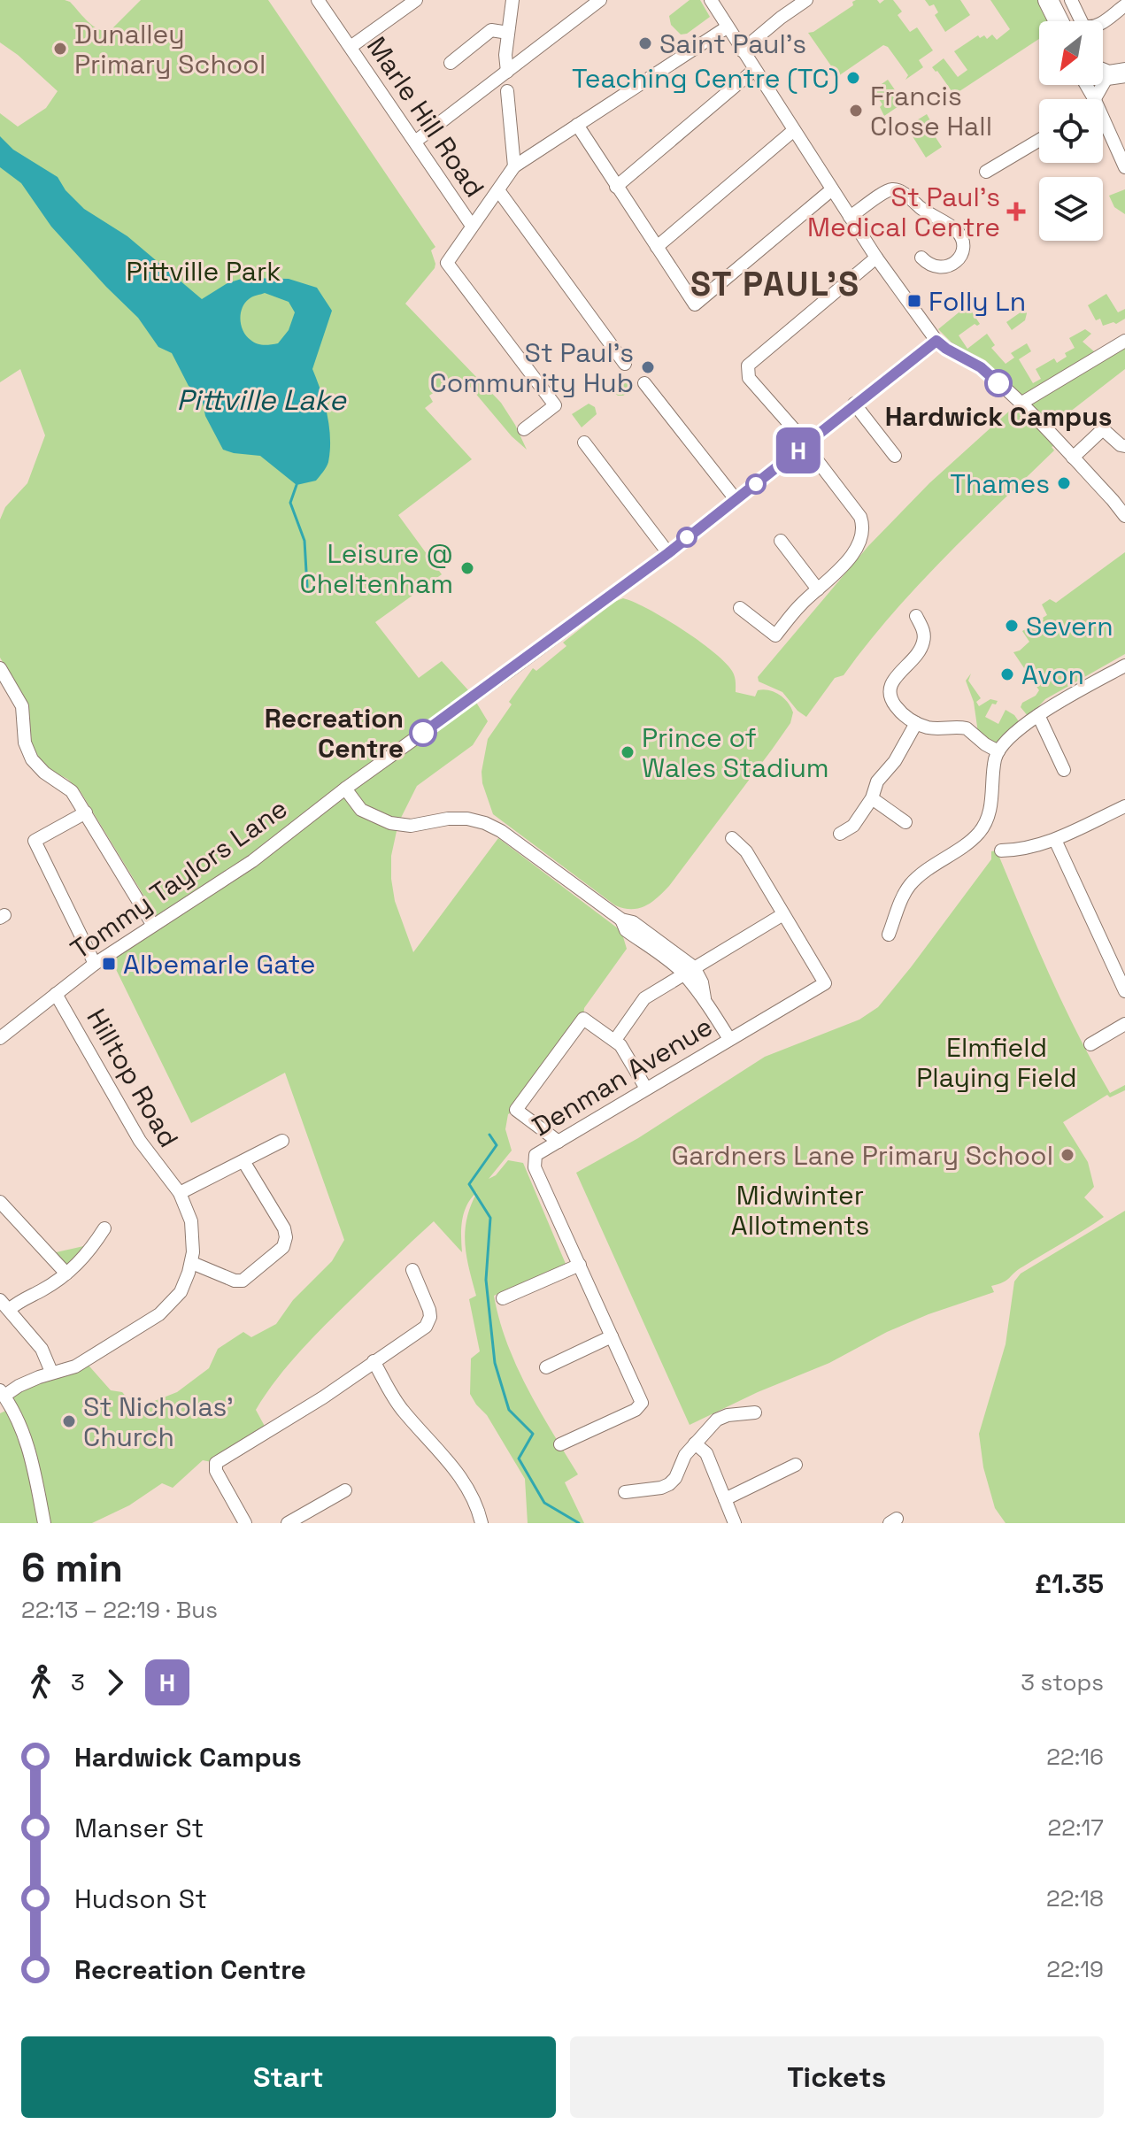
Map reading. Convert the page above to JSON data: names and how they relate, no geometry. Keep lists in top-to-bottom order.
{
  "streets": {
    "street": [
      "Marle Hill Road",
      "Tommy Taylors Lane",
      "Denman Avenue",
      "Hilltop Road"
    ]
  },
  "crossings": [
    ["Tommy Taylors Lane", "Hilltop Road"]
  ],
  "districts": ["ST PAUL’S"],
  "water": ["Pittville Lake"],
  "parks": ["Pittville Park", "Elmfield Playing Field", "Midwinter Allotments"],
  "places": {
    "other": [
      "Saint Paul's",
      "Dunalley Primary School",
      "Teaching Centre (TC)",
      "Francis Close Hall",
      "St Paul's Community Hub",
      "Hardwick Campus",
      "Thames",
      "Leisure @ Cheltenham",
      "Severn",
      "Avon",
      "Recreation Centre",
      "Prince of Wales Stadium",
      "Gardners Lane Primary School",
      "St Nicholas' Church"
    ],
    "health": ["St Paul's Medical Centre"],
    "transit": ["Folly Ln", "Albemarle Gate"]
  },
  "lines": ["bus line H"],
  "north": "bottom left",
  "page": {
    "on_map": "H",
    "heading": ["6 min", "22:13 – 22:19 · Bus", "£1.35"],
    "legs": ["3", "H", "3 stops"],
    "list": [
      {
        "name": "Hardwick Campus",
        "value": "22:16"
      },
      {
        "name": "Manser St",
        "value": "22:17"
      },
      {
        "name": "Hudson St",
        "value": "22:18"
      },
      {
        "name": "Recreation Centre",
        "value": "22:19"
      }
    ],
    "buttons": ["Start", "Tickets"]
  }
}
